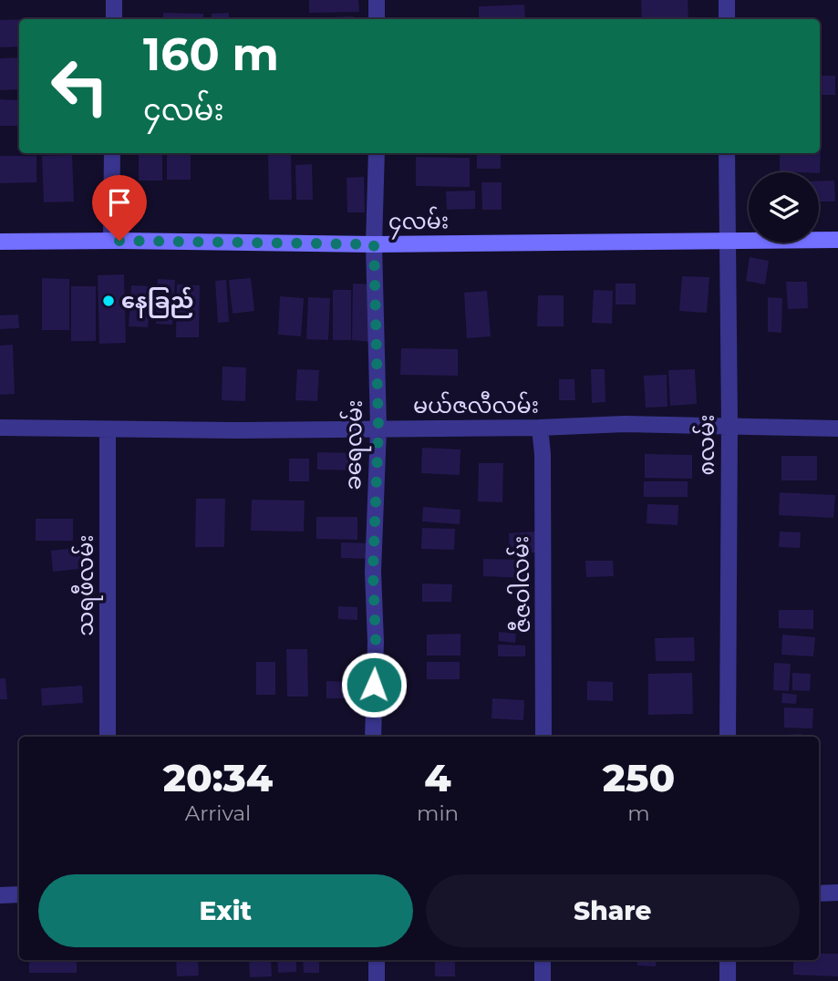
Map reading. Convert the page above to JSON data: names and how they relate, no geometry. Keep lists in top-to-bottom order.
{
  "streets": {
    "street": [
      "၄လမ်း",
      "မယ်ဇလီလမ်း",
      "ခရေလမ်း",
      "၈လမ်း",
      "ဇီဇဝါလမ်း",
      "သရဖီလမ်း"
    ]
  },
  "crossings": [
    ["၄လမ်း", "ခရေလမ်း"],
    ["၄လမ်း", "၈လမ်း"],
    ["မယ်ဇလီလမ်း", "ခရေလမ်း"],
    ["မယ်ဇလီလမ်း", "၈လမ်း"],
    ["မယ်ဇလီလမ်း", "ဇီဇဝါလမ်း"],
    ["မယ်ဇလီလမ်း", "သရဖီလမ်း"]
  ],
  "places": ["နေခြည်"],
  "page": {
    "turn": ["160 m", "၄လမ်း"],
    "eta": [
      "20:34",
      "Arrival",
      "4",
      "min",
      "250",
      "m"
    ],
    "buttons": ["Exit", "Share"]
  }
}
